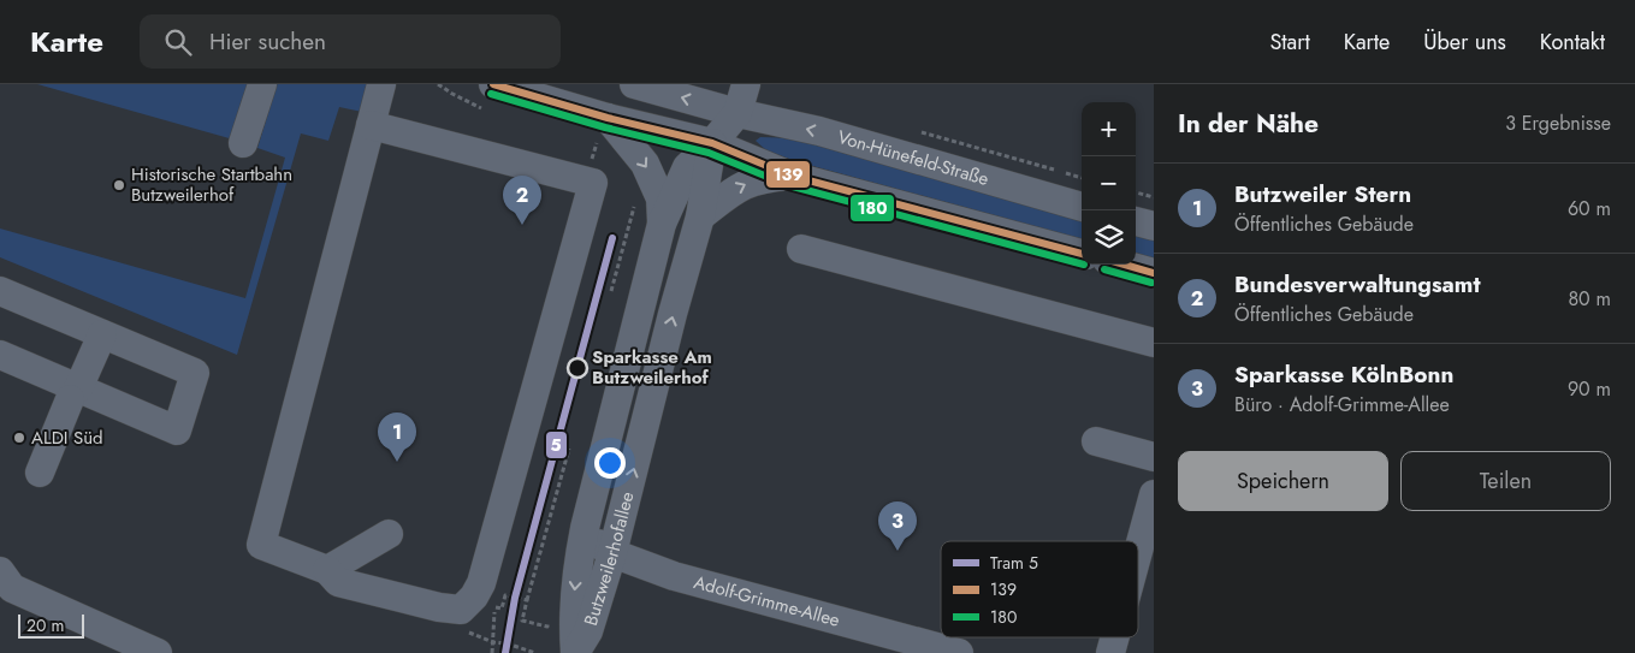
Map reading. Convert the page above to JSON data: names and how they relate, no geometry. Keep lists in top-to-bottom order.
{
  "streets": {
    "street": ["Von-Hünefeld-Straße", "Butzweilerhofallee", "Adolf-Grimme-Allee"]
  },
  "crossings": [
    ["Butzweilerhofallee", "Adolf-Grimme-Allee"]
  ],
  "places": ["Historische Startbahn Butzweilerhof", "Sparkasse Am Butzweilerhof", "ALDI Süd"],
  "lines": ["transit line 139", "transit line 180", "tram line 5"],
  "legend": ["Tram 5", "139", "180"],
  "scale_bar": "20 m",
  "page": {
    "header": "Karte",
    "search": "Hier suchen",
    "nav": [
      "Start",
      "Karte",
      "Über uns",
      "Kontakt"
    ],
    "heading": ["In der Nähe", "3 Ergebnisse"],
    "map_buttons": ["+", "−"],
    "list": [
      {
        "mark": "1",
        "name": "Butzweiler Stern",
        "note": "Öffentliches Gebäude",
        "value": "60 m"
      },
      {
        "mark": "2",
        "name": "Bundesverwaltungsamt",
        "note": "Öffentliches Gebäude",
        "value": "80 m"
      },
      {
        "mark": "3",
        "name": "Sparkasse KölnBonn",
        "note": "Büro · Adolf-Grimme-Allee",
        "value": "90 m"
      }
    ],
    "pins": ["2", "1", "3"],
    "buttons": ["Speichern", "Teilen"],
    "scale": "20 m"
  }
}
